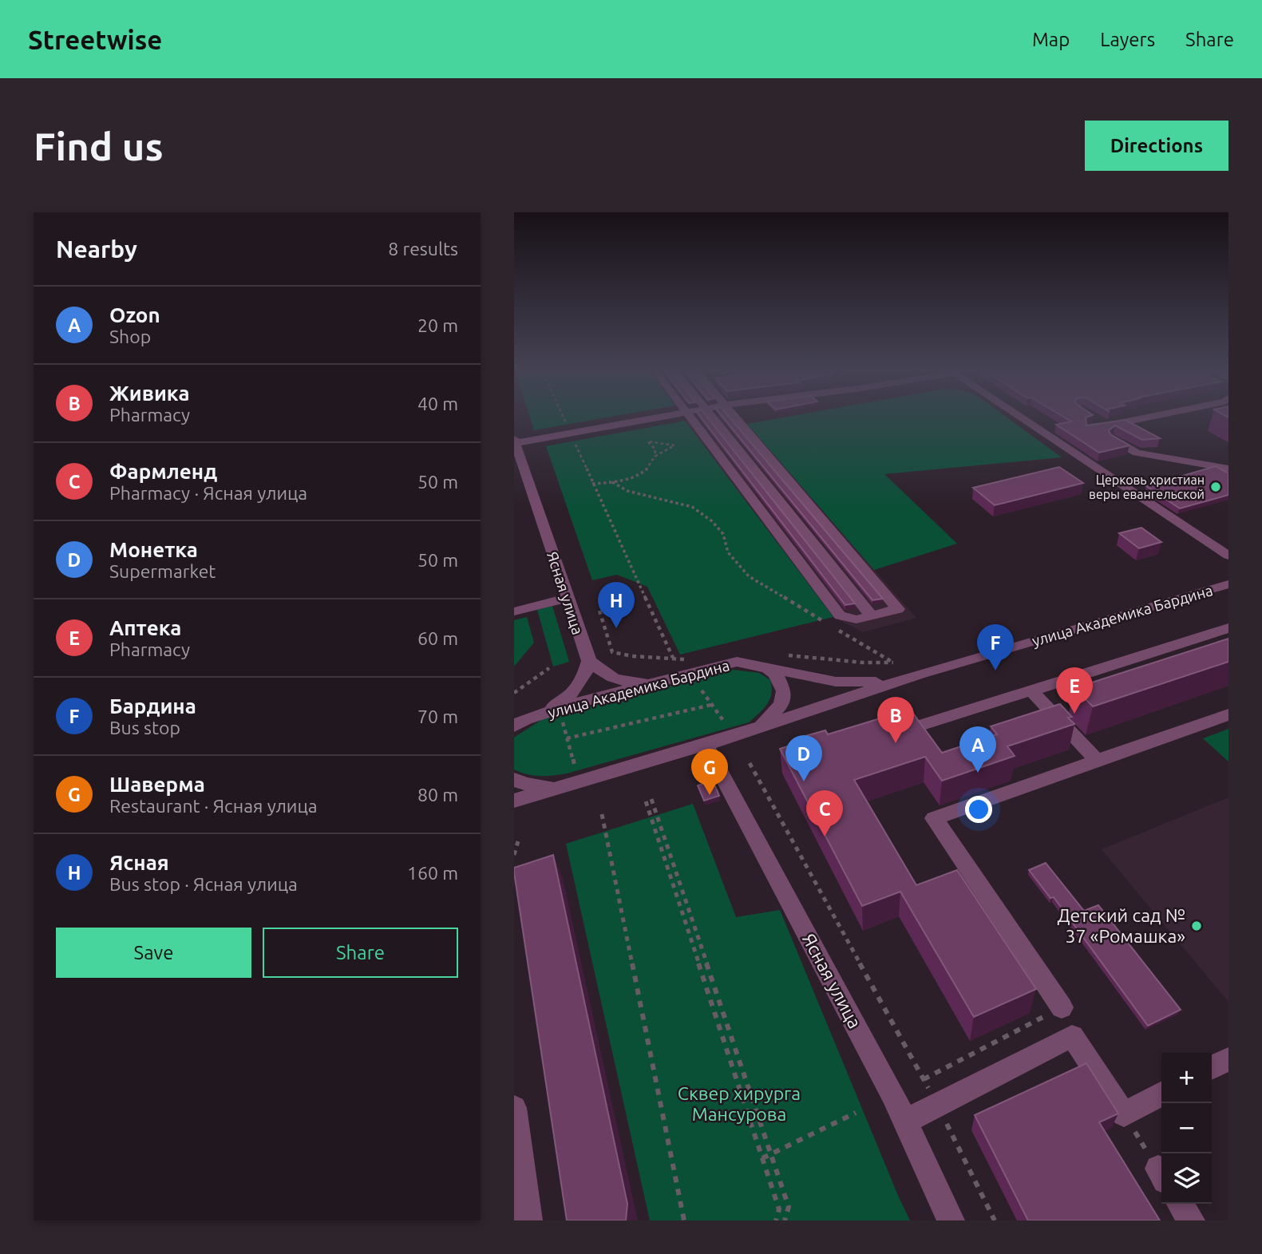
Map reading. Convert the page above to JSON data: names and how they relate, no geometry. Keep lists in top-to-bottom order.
{
  "streets": {
    "street": ["Ясная улица", "улица Академика Бардина"]
  },
  "crossings": [
    ["Ясная улица", "улица Академика Бардина"]
  ],
  "parks": ["Сквер хирурга Мансурова"],
  "places": ["Церковь христиан веры евангельской", "Детский сад № 37 «Ромашка»"],
  "page": {
    "header": "Streetwise",
    "nav": ["Map", "Layers", "Share"],
    "buttons": [
      "Directions",
      ["Save", "Share"]
    ],
    "title": "Find us",
    "heading": ["Nearby", "8 results"],
    "list": [
      {
        "mark": "A",
        "name": "Ozon",
        "note": "Shop",
        "value": "20 m"
      },
      {
        "mark": "B",
        "name": "Живика",
        "note": "Pharmacy",
        "value": "40 m"
      },
      {
        "mark": "C",
        "name": "Фармленд",
        "note": "Pharmacy · Ясная улица",
        "value": "50 m"
      },
      {
        "mark": "D",
        "name": "Монетка",
        "note": "Supermarket",
        "value": "50 m"
      },
      {
        "mark": "E",
        "name": "Аптека",
        "note": "Pharmacy",
        "value": "60 m"
      },
      {
        "mark": "F",
        "name": "Бардина",
        "note": "Bus stop",
        "value": "70 m"
      },
      {
        "mark": "G",
        "name": "Шаверма",
        "note": "Restaurant · Ясная улица",
        "value": "80 m"
      },
      {
        "mark": "H",
        "name": "Ясная",
        "note": "Bus stop · Ясная улица",
        "value": "160 m"
      }
    ],
    "pins": [
      "H",
      "F",
      "E",
      "B",
      "A",
      "D",
      "G",
      "C"
    ],
    "map_buttons": ["+", "−"]
  }
}
